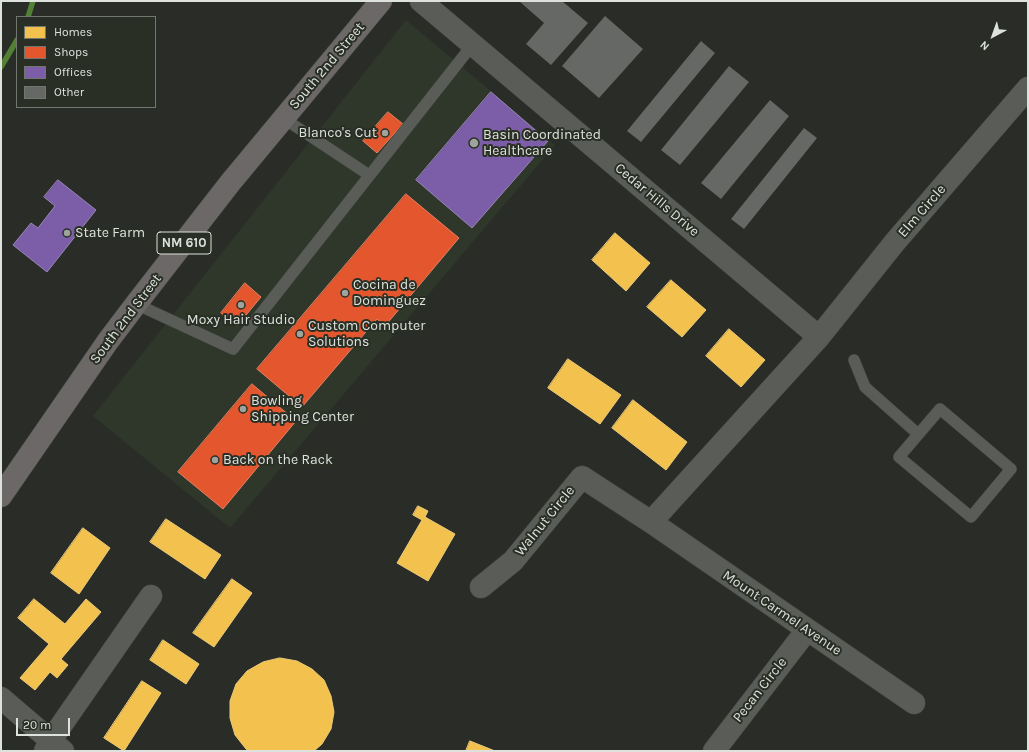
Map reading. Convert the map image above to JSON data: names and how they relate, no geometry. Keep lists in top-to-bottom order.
{
  "streets": {
    "main road": ["South 2nd Street", "NM 610"],
    "street": [
      "Cedar Hills Drive",
      "Elm Circle",
      "Walnut Circle",
      "Mount Carmel Avenue",
      "Pecan Circle"
    ]
  },
  "crossings": [
    ["Cedar Hills Drive", "Elm Circle"],
    ["Elm Circle", "Walnut Circle"],
    ["Elm Circle", "Mount Carmel Avenue"],
    ["Walnut Circle", "Mount Carmel Avenue"],
    ["Mount Carmel Avenue", "Pecan Circle"]
  ],
  "places": [
    "Blanco's Cut",
    "Basin Coordinated Healthcare",
    "State Farm",
    "Cocina de Dominguez",
    "Moxy Hair Studio",
    "Custom Computer Solutions",
    "Bowling Shipping Center",
    "Back on the Rack"
  ],
  "legend": [
    "Homes",
    "Shops",
    "Offices",
    "Other"
  ],
  "scale_bar": "20 m",
  "north": "bottom left"
}
